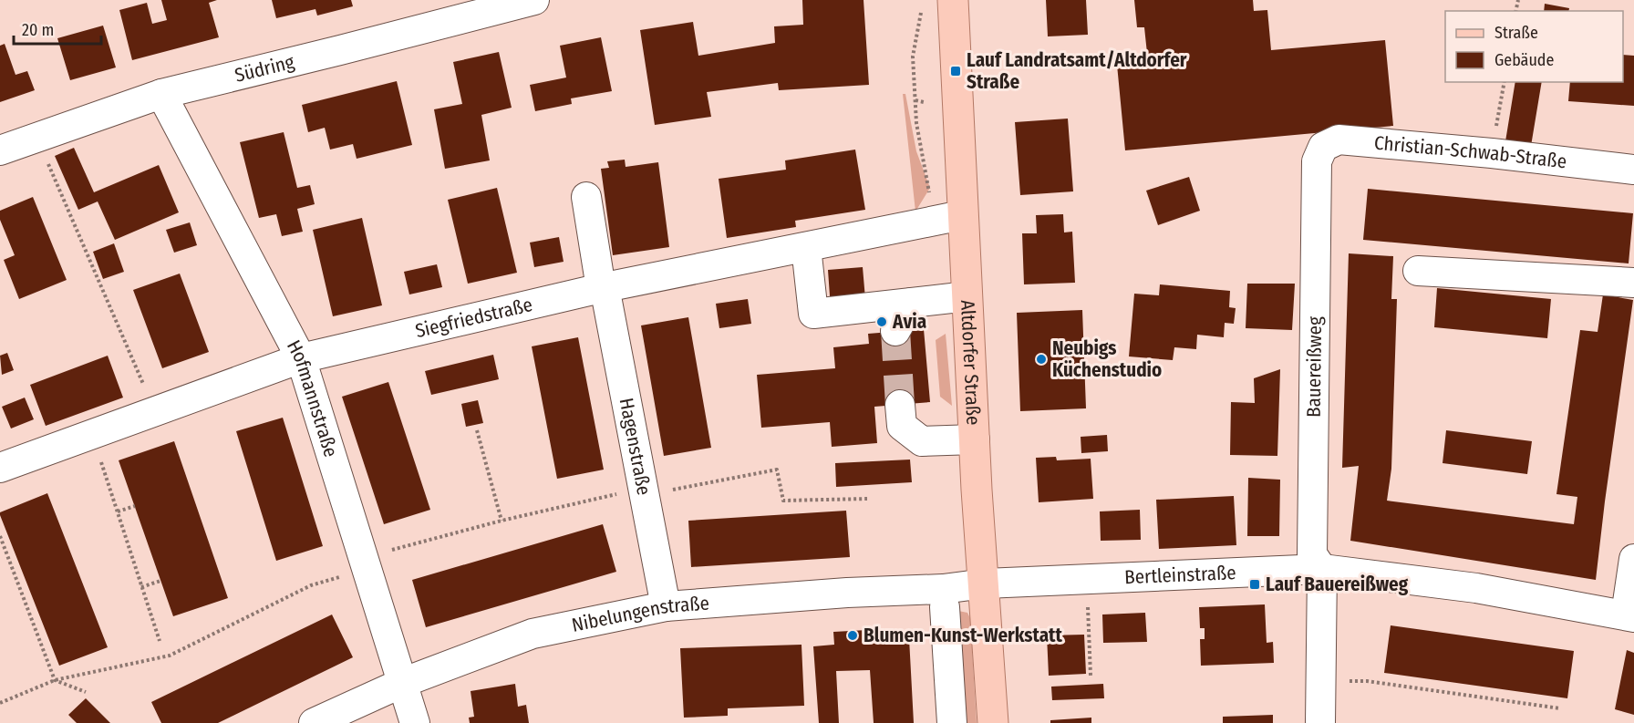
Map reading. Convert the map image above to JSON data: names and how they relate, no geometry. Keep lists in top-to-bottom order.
{
  "streets": {
    "main road": ["Altdorfer Straße"],
    "street": [
      "Südring",
      "Christian-Schwab-Straße",
      "Siegfriedstraße",
      "Bauereißweg",
      "Hofmannstraße",
      "Hagenstraße",
      "Bertleinstraße",
      "Nibelungenstraße"
    ]
  },
  "crossings": [
    ["Südring", "Hofmannstraße"],
    ["Christian-Schwab-Straße", "Bauereißweg"],
    ["Siegfriedstraße", "Altdorfer Straße"],
    ["Siegfriedstraße", "Hofmannstraße"],
    ["Siegfriedstraße", "Hagenstraße"],
    ["Altdorfer Straße", "Bertleinstraße"],
    ["Altdorfer Straße", "Nibelungenstraße"],
    ["Bauereißweg", "Bertleinstraße"],
    ["Hofmannstraße", "Nibelungenstraße"],
    ["Hagenstraße", "Nibelungenstraße"],
    ["Bertleinstraße", "Nibelungenstraße"]
  ],
  "places": {
    "transit": ["Lauf Landratsamt/Altdorfer Straße", "Lauf Bauereißweg"],
    "other": ["Avia", "Neubigs Küchenstudio", "Blumen-Kunst-Werkstatt"]
  },
  "legend": ["Straße", "Gebäude"],
  "scale_bar": "20 m"
}
